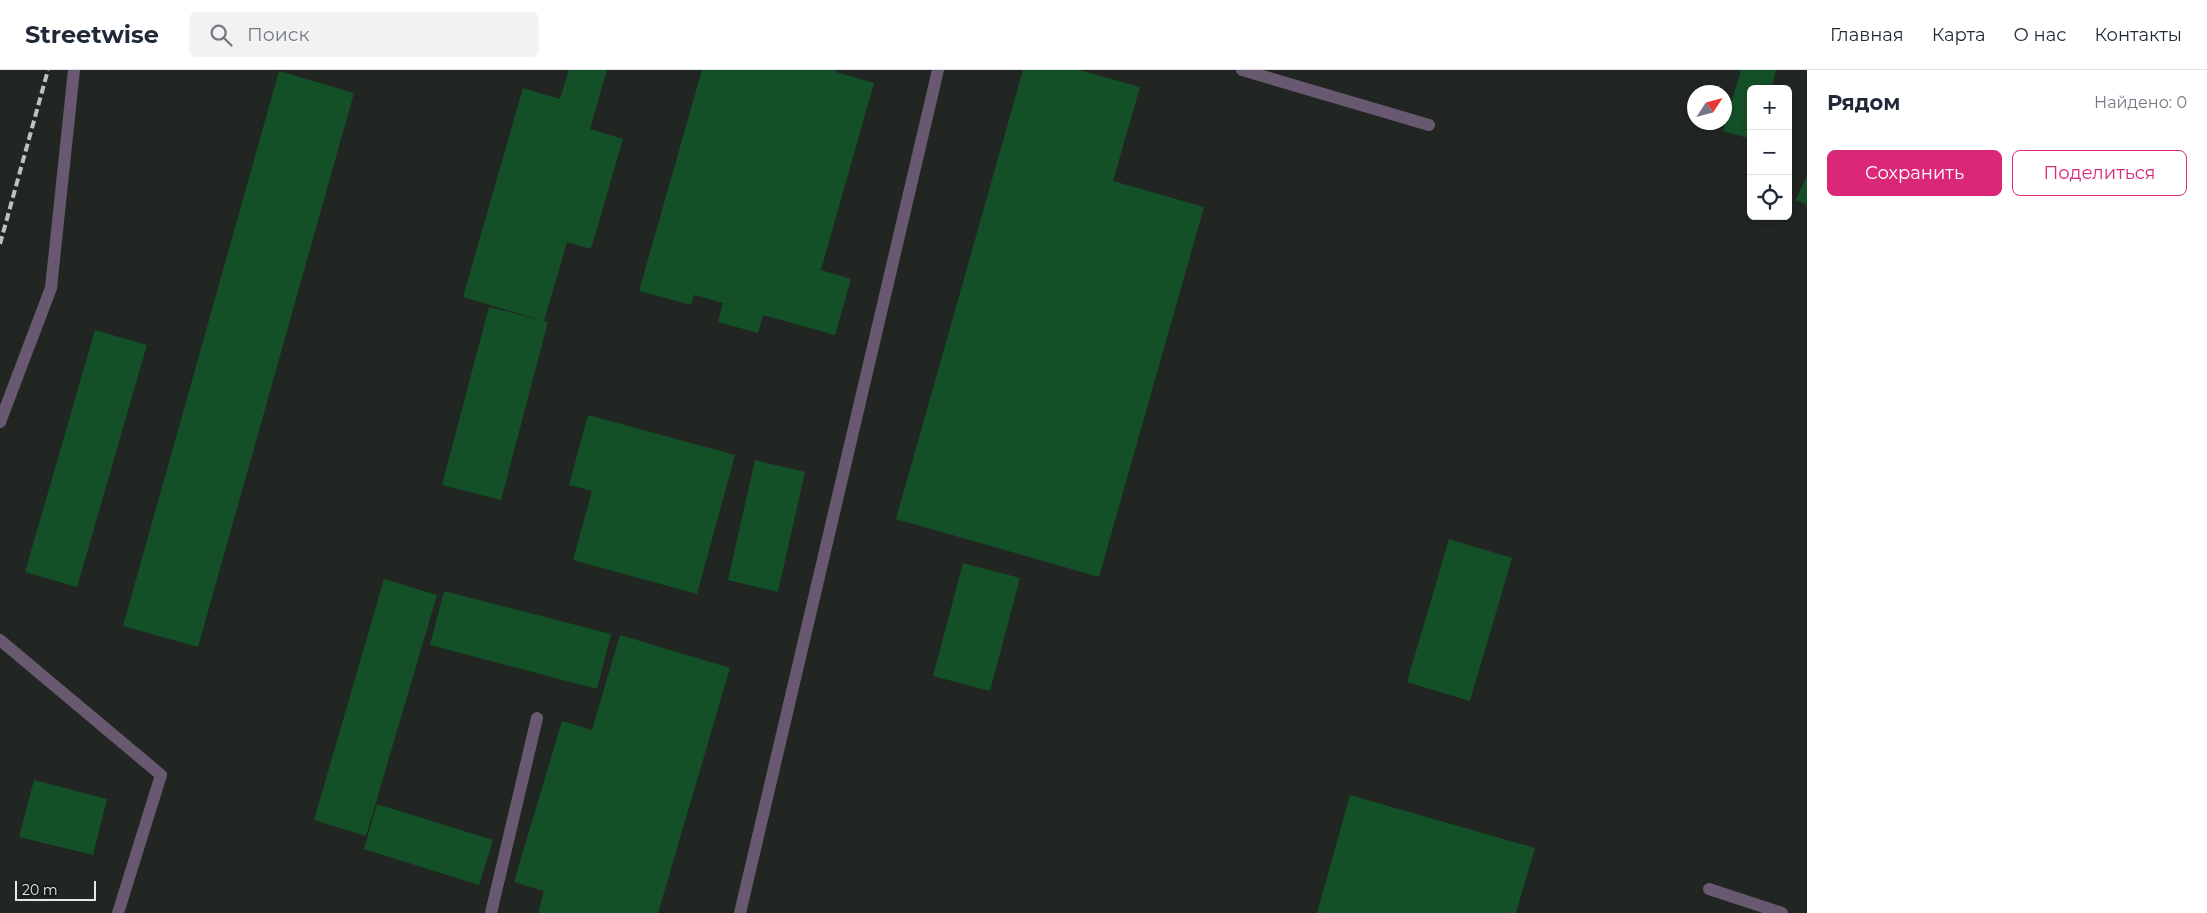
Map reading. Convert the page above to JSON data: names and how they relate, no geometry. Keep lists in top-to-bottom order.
{
  "scale_bar": "20 m",
  "north": "top right",
  "page": {
    "header": "Streetwise",
    "search": "Поиск",
    "nav": [
      "Главная",
      "Карта",
      "О нас",
      "Контакты"
    ],
    "heading": ["Рядом", "Найдено: 0"],
    "map_buttons": ["+", "−"],
    "buttons": ["Сохранить", "Поделиться"],
    "scale": "20 m"
  }
}
